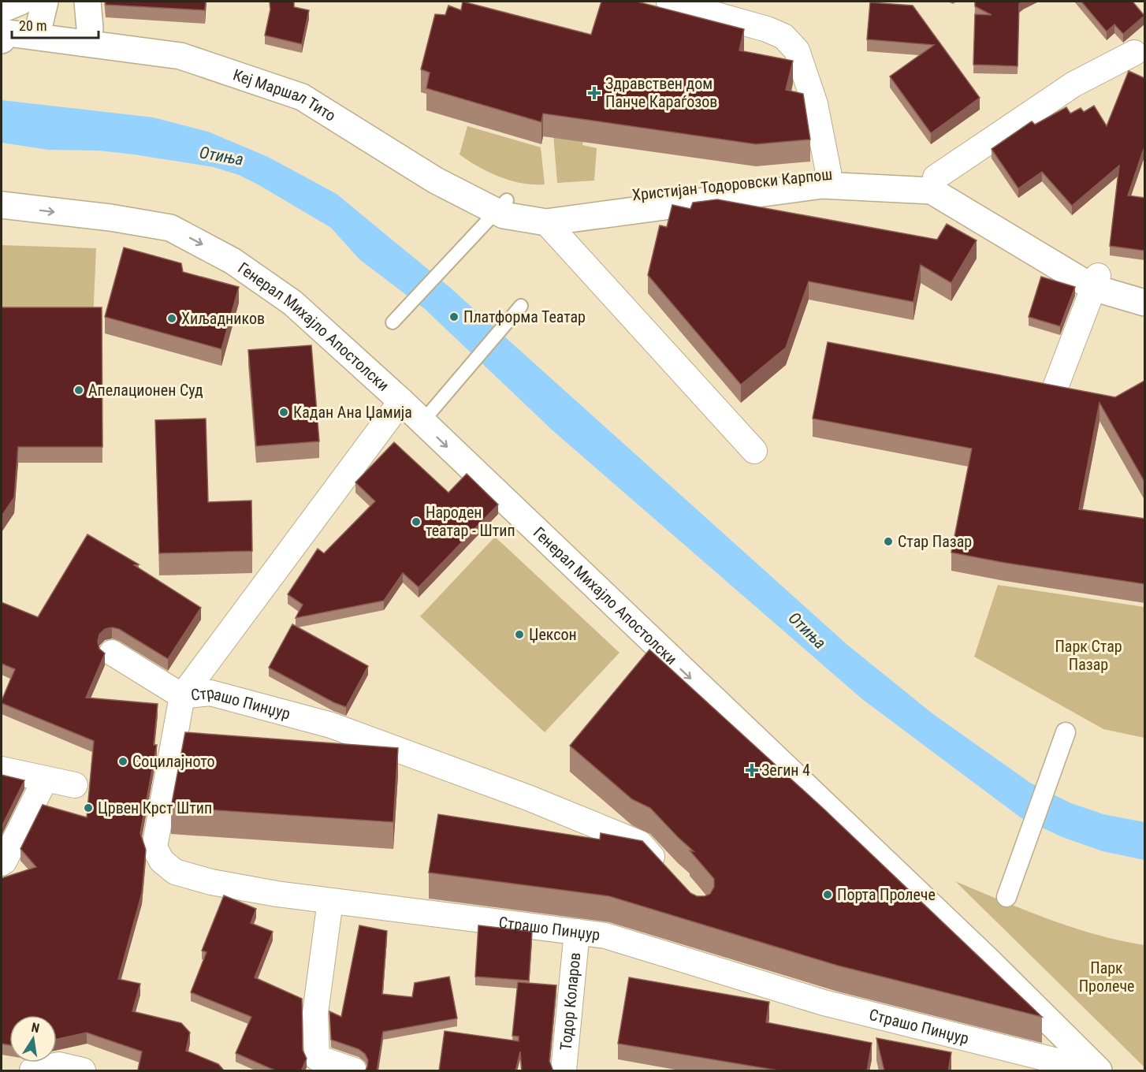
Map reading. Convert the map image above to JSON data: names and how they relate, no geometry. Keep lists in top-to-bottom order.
{
  "streets": {
    "street": [
      "Кеј Маршал Тито",
      "Христијан Тодоровски Карпош",
      "Генерал Михајло Апостолски",
      "Страшо Пинџур",
      "Тодор Коларов"
    ]
  },
  "crossings": [
    ["Кеј Маршал Тито", "Христијан Тодоровски Карпош"],
    ["Генерал Михајло Апостолски", "Страшо Пинџур"],
    ["Страшо Пинџур", "Тодор Коларов"]
  ],
  "one_way": ["Генерал Михајло Апостолски"],
  "water": ["Отиња"],
  "parks": ["Парк Стар Пазар", "Парк Пролече"],
  "places": {
    "health": ["Здравствен дом Панче Караѓозов", "Зегин 4"],
    "other": [
      "Платформа Театар",
      "Хиљадников",
      "Апелационен Суд",
      "Кадан Ана Џамија",
      "Народен театар - Штип",
      "Стар Пазар",
      "Џексон",
      "Социлајното",
      "Црвен Крст Штип",
      "Порта Пролече"
    ]
  },
  "scale_bar": "20 m",
  "north": "top"
}
